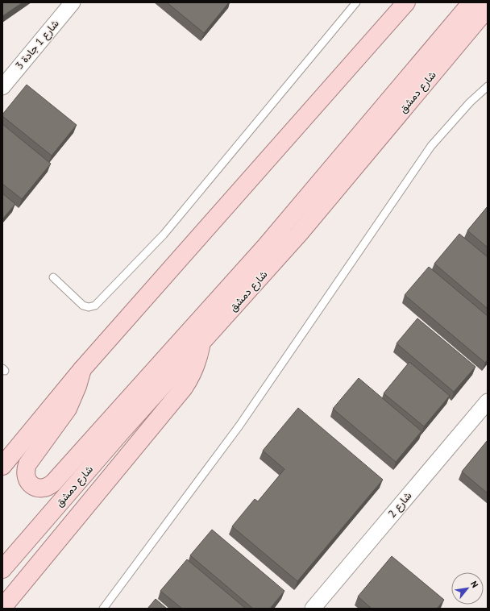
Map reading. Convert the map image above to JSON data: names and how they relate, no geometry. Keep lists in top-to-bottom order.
{
  "streets": {
    "main road": ["شارع دمشق"],
    "street": ["شارع 1 جادة 3", "شارع 2"]
  },
  "north": "top right"
}
